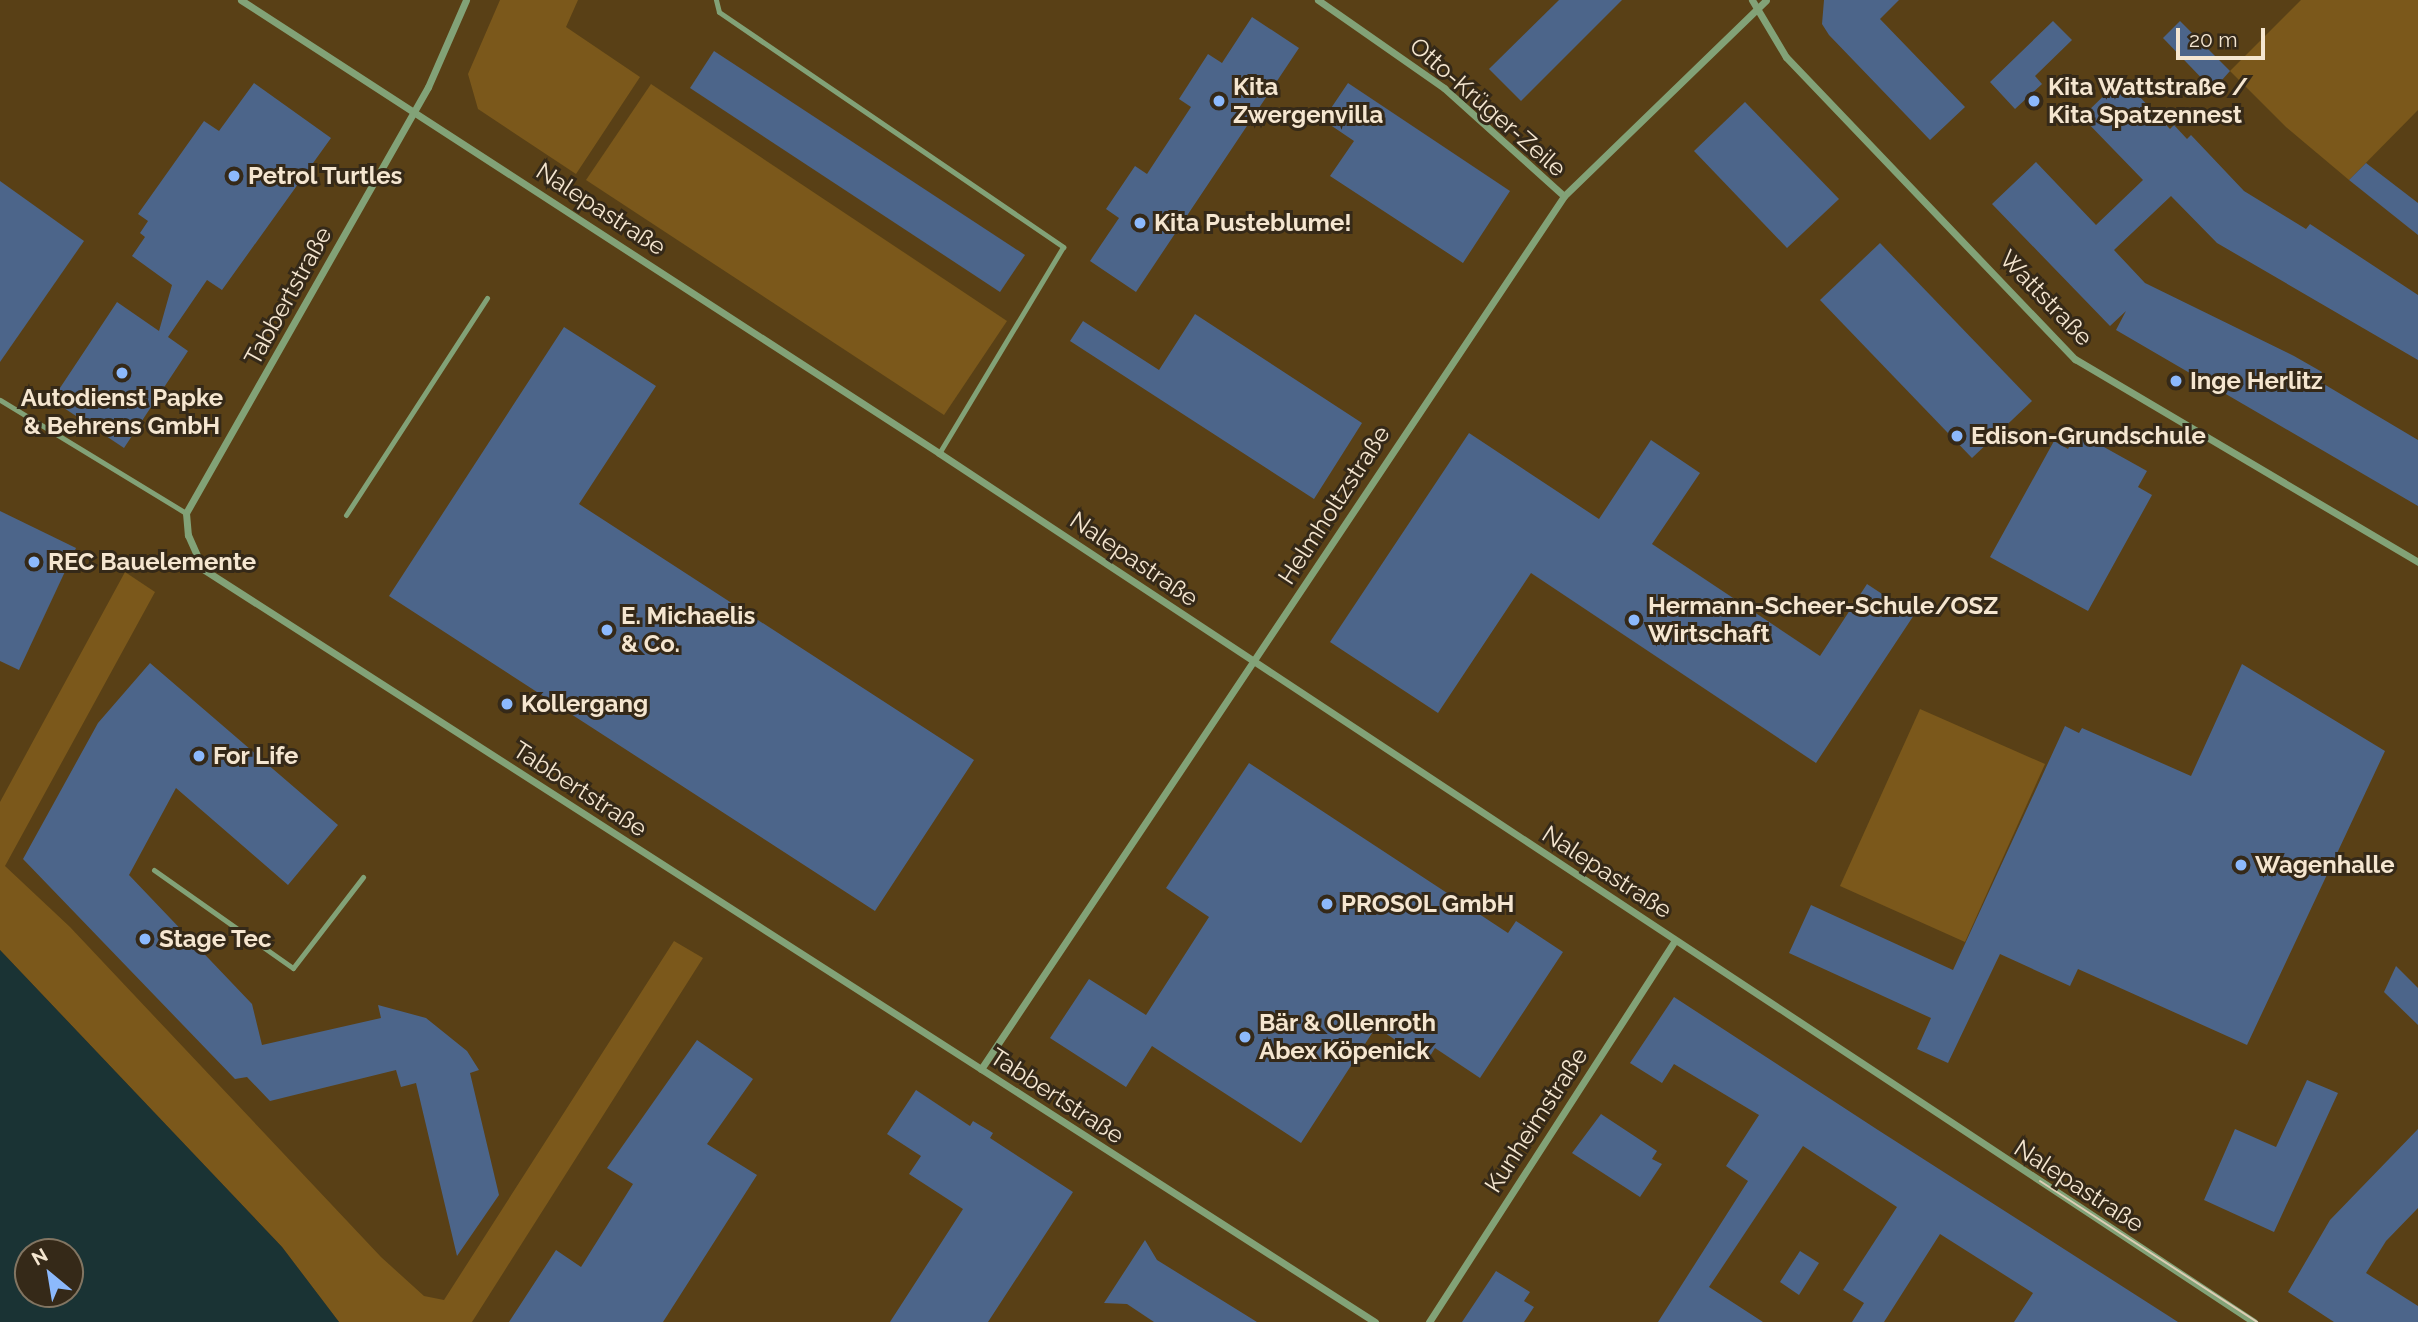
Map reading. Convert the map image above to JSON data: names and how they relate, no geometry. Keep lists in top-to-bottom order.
{
  "streets": {
    "street": [
      "Otto-Krüger-Zeile",
      "Nalepastraße",
      "Tabbertstraße",
      "Wattstraße",
      "Helmholtzstraße",
      "Kunheimstraße"
    ]
  },
  "crossings": [
    ["Otto-Krüger-Zeile", "Helmholtzstraße"],
    ["Nalepastraße", "Tabbertstraße"],
    ["Nalepastraße", "Helmholtzstraße"],
    ["Nalepastraße", "Kunheimstraße"],
    ["Tabbertstraße", "Helmholtzstraße"],
    ["Wattstraße", "Helmholtzstraße"]
  ],
  "places": [
    "Kita Zwergenvilla",
    "Kita Wattstraße / Kita Spatzennest",
    "Petrol Turtles",
    "Kita Pusteblume!",
    "Autodienst Papke & Behrens GmbH",
    "Inge Herlitz",
    "Edison-Grundschule",
    "REC Bauelemente",
    "Hermann-Scheer-Schule/OSZ Wirtschaft",
    "E. Michaelis & Co.",
    "Kollergang",
    "For Life",
    "Wagenhalle",
    "PROSOL GmbH",
    "Stage Tec",
    "Bär & Ollenroth Abex Köpenick"
  ],
  "scale_bar": "20 m",
  "north": "top left"
}
